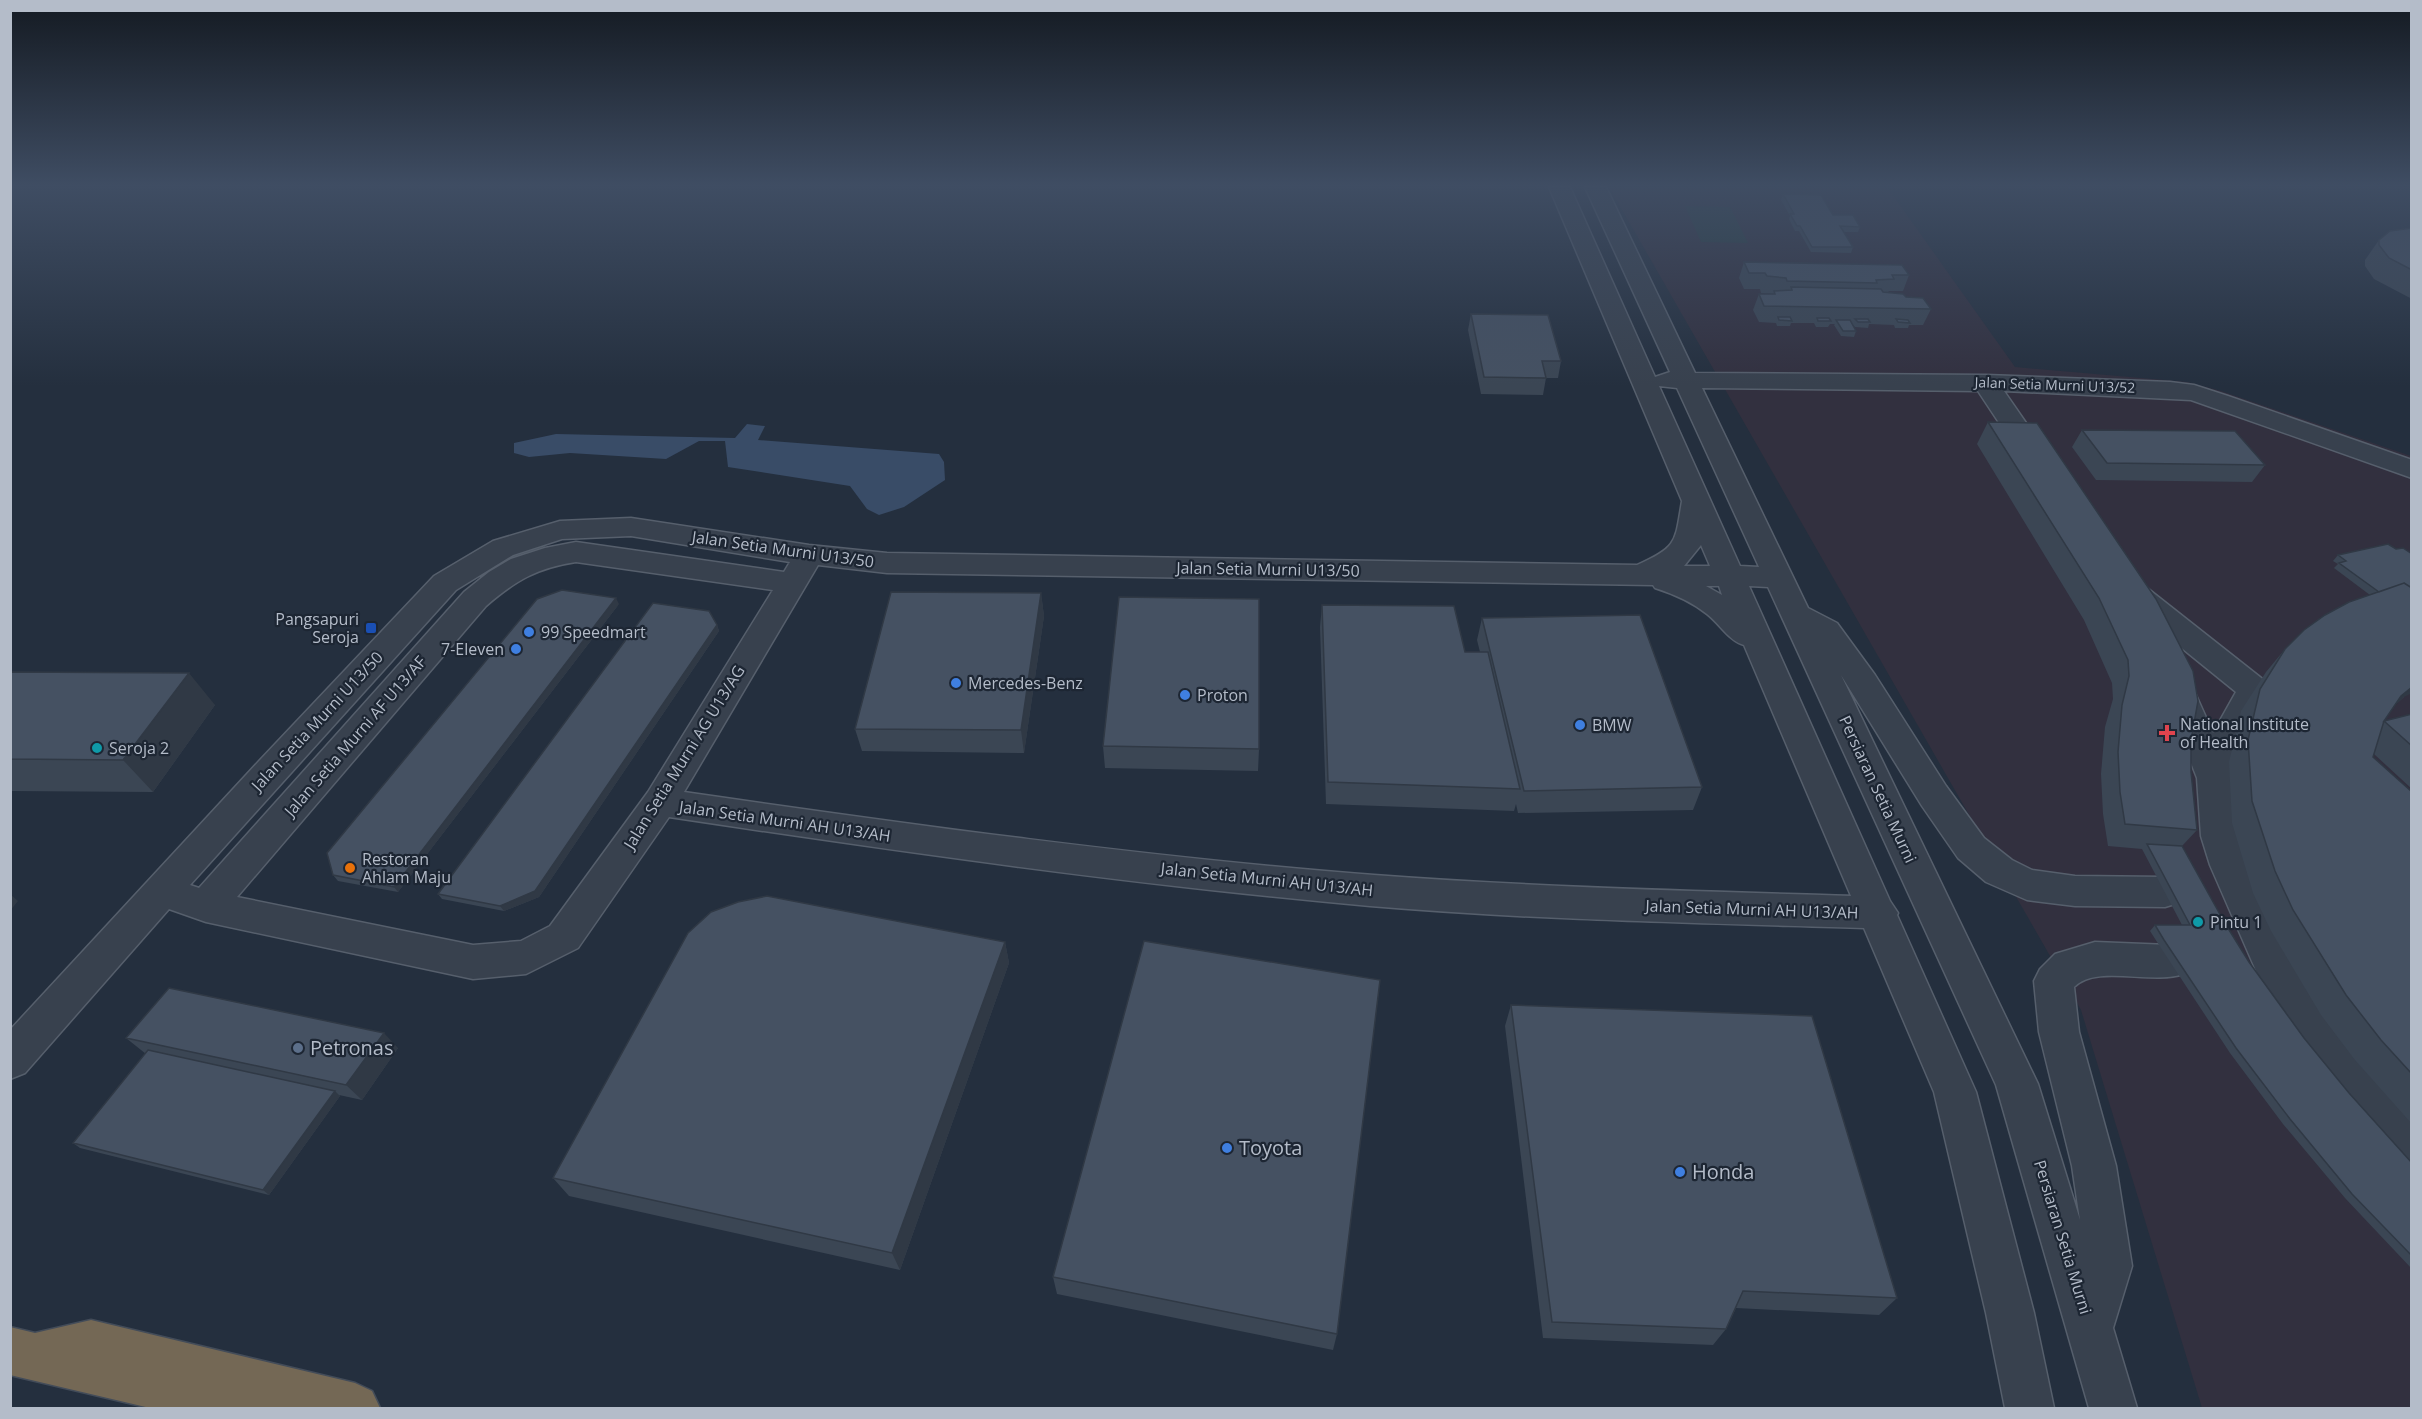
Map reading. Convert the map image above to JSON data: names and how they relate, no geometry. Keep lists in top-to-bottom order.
{
  "streets": {
    "street": [
      "Jalan Setia Murni U13/52",
      "Jalan Setia Murni U13/50",
      "Jalan Setia Murni AF U13/AF",
      "Jalan Setia Murni AG U13/AG",
      "Persiaran Setia Murni",
      "Jalan Setia Murni AH U13/AH"
    ]
  },
  "crossings": [
    ["Jalan Setia Murni U13/52", "Persiaran Setia Murni"],
    ["Jalan Setia Murni U13/50", "Jalan Setia Murni AF U13/AF"],
    ["Jalan Setia Murni U13/50", "Jalan Setia Murni AG U13/AG"],
    ["Jalan Setia Murni U13/50", "Persiaran Setia Murni"],
    ["Jalan Setia Murni AF U13/AF", "Jalan Setia Murni AG U13/AG"],
    ["Jalan Setia Murni AG U13/AG", "Jalan Setia Murni AH U13/AH"]
  ],
  "places": {
    "transit": ["Pangsapuri Seroja"],
    "other": [
      "99 Speedmart",
      "7-Eleven",
      "Mercedes-Benz",
      "Proton",
      "BMW",
      "Seroja 2",
      "Restoran Ahlam Maju",
      "Pintu 1",
      "Petronas",
      "Toyota",
      "Honda"
    ],
    "health": ["National Institute of Health"]
  }
}
